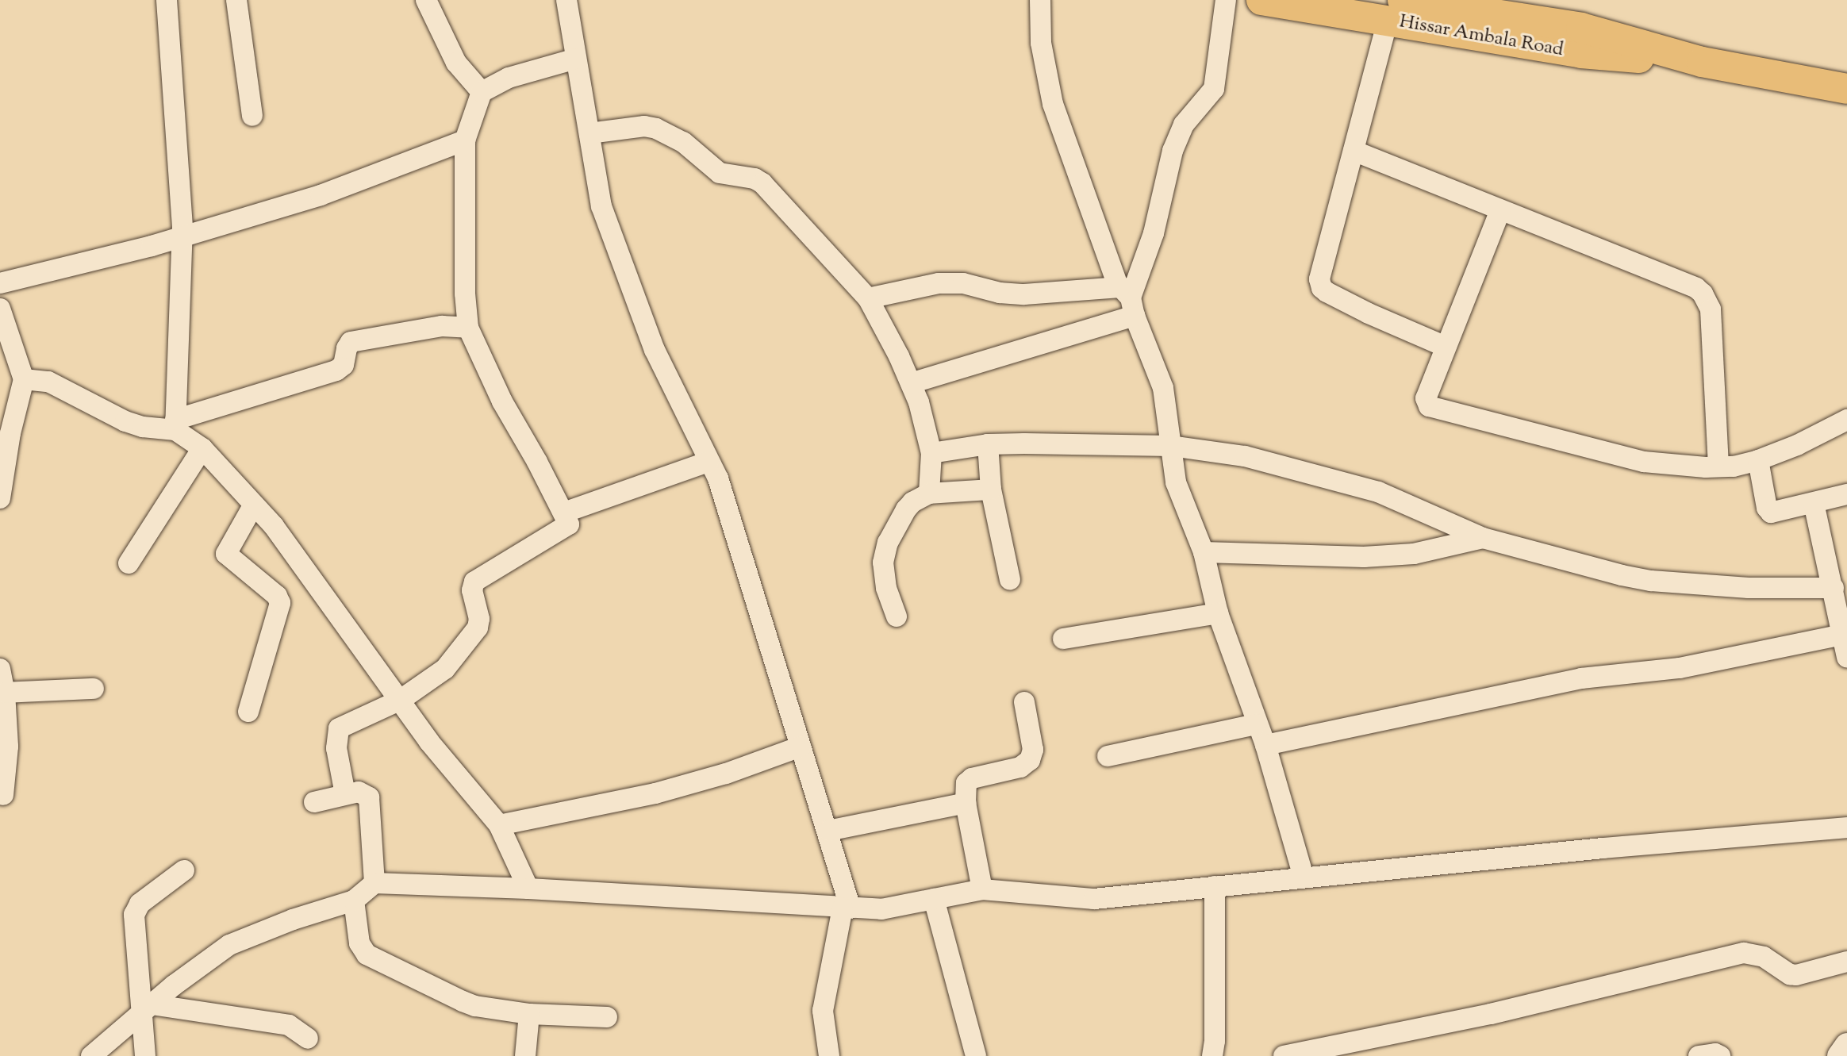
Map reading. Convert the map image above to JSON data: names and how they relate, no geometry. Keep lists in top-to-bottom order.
{
  "streets": {
    "main road": ["Hissar Ambala Road"]
  }
}
